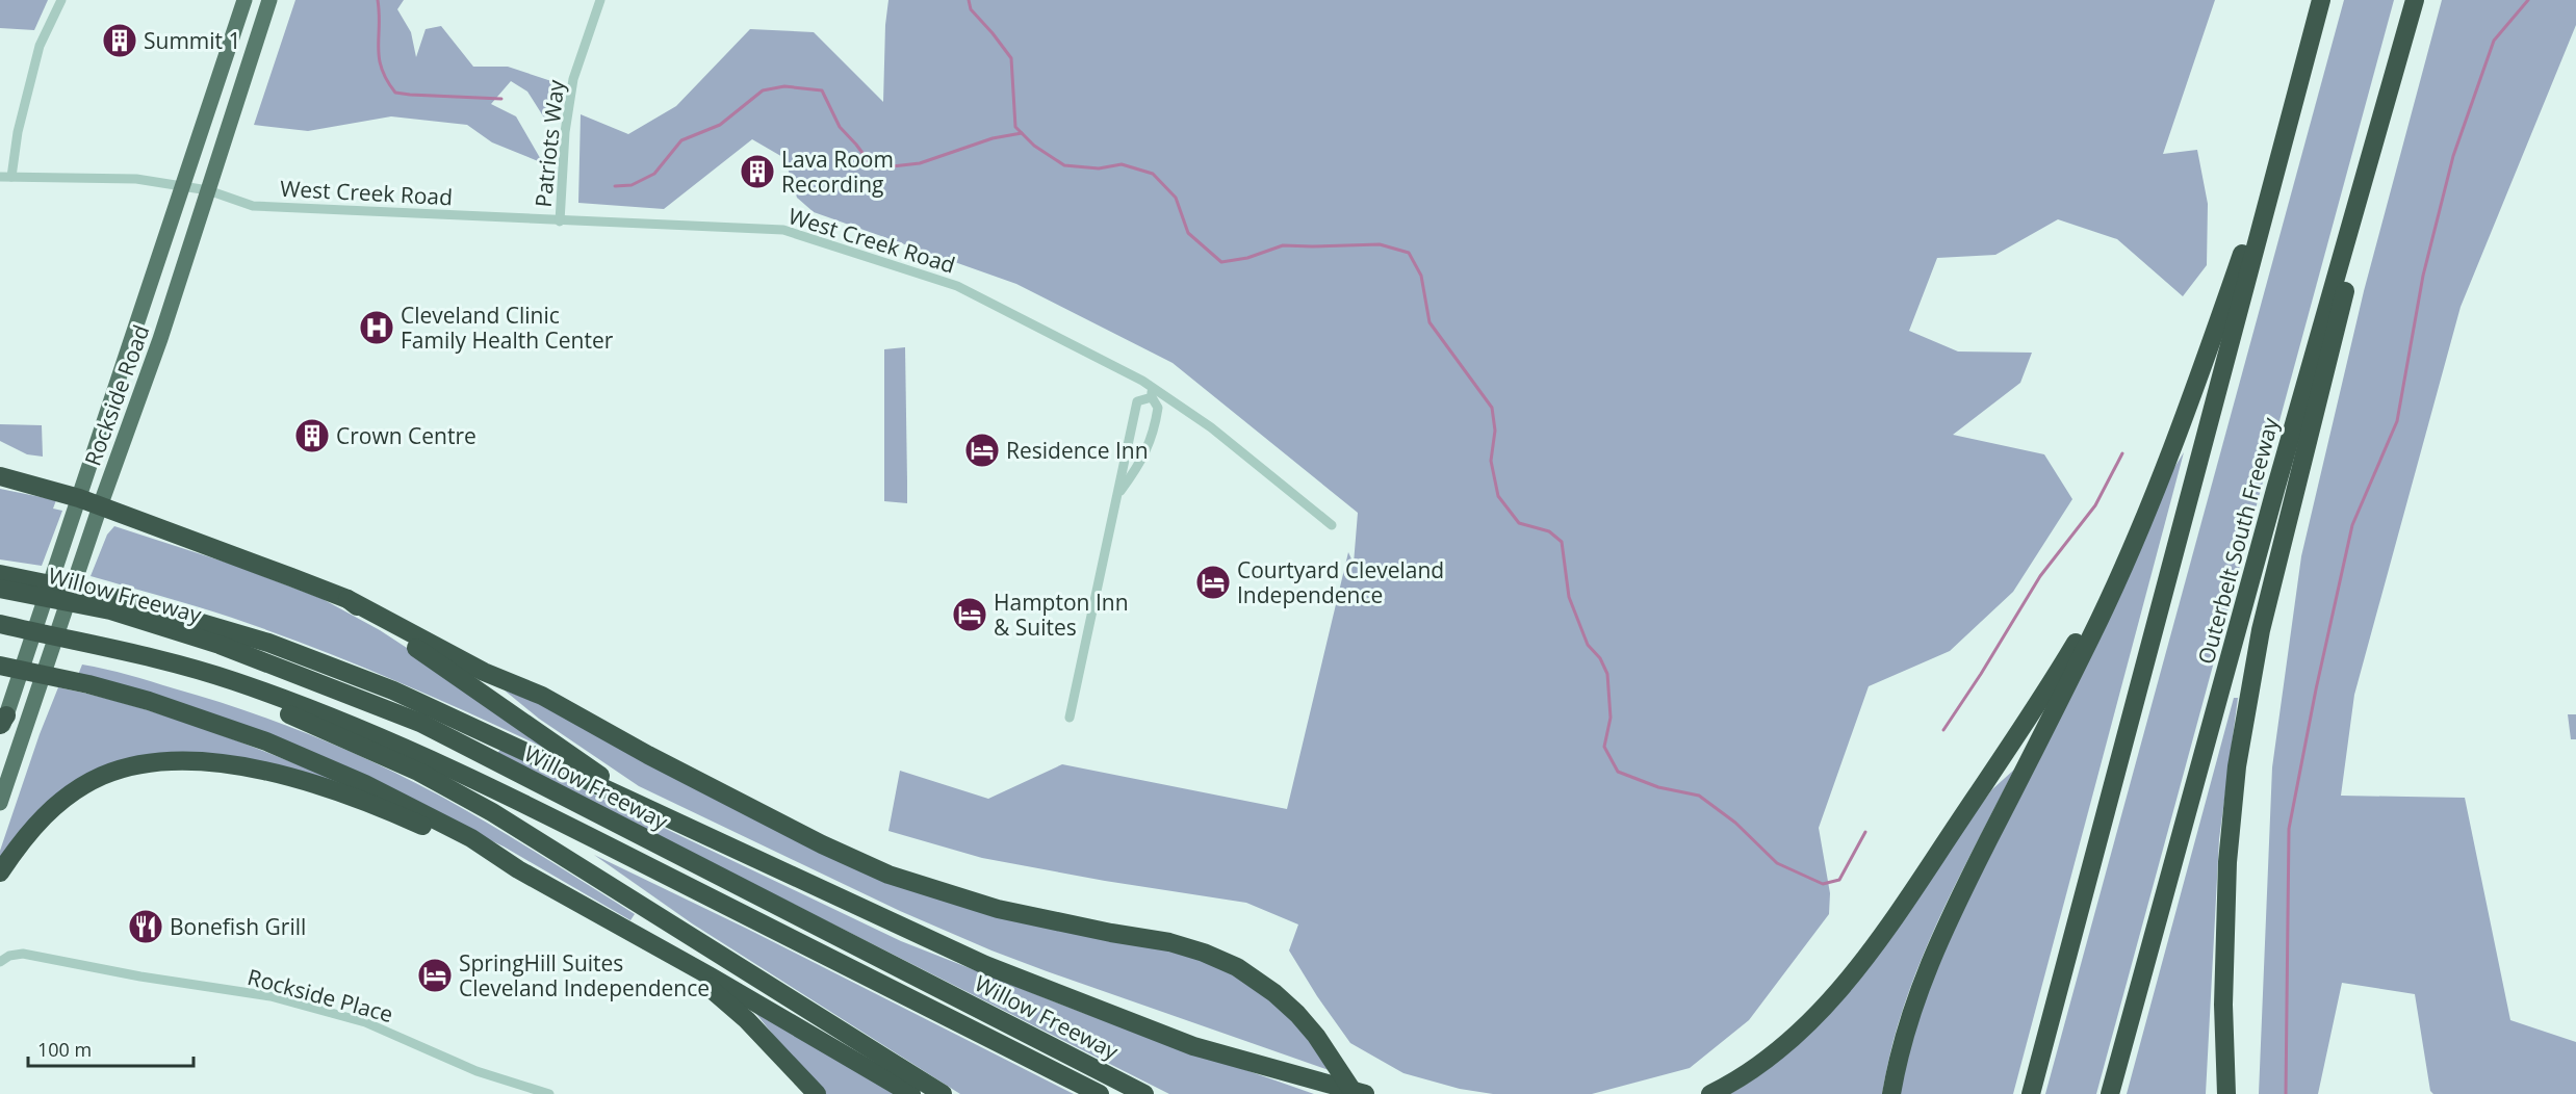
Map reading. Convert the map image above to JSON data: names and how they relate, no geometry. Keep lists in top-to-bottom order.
{
  "streets": {
    "highway": ["Outerbelt South Freeway", "Willow Freeway"],
    "main road": ["Rockside Road"],
    "street": ["Patriots Way", "West Creek Road", "Rockside Place"]
  },
  "crossings": [
    ["Patriots Way", "West Creek Road"],
    ["West Creek Road", "Rockside Road"]
  ],
  "places": {
    "building": ["Summit 1", "Lava Room Recording", "Crown Centre"],
    "hospital": ["Cleveland Clinic Family Health Center"],
    "hotel": [
      "Residence Inn",
      "Courtyard Cleveland Independence",
      "Hampton Inn & Suites",
      "SpringHill Suites Cleveland Independence"
    ],
    "restaurant": ["Bonefish Grill"]
  },
  "scale_bar": "100 m"
}
